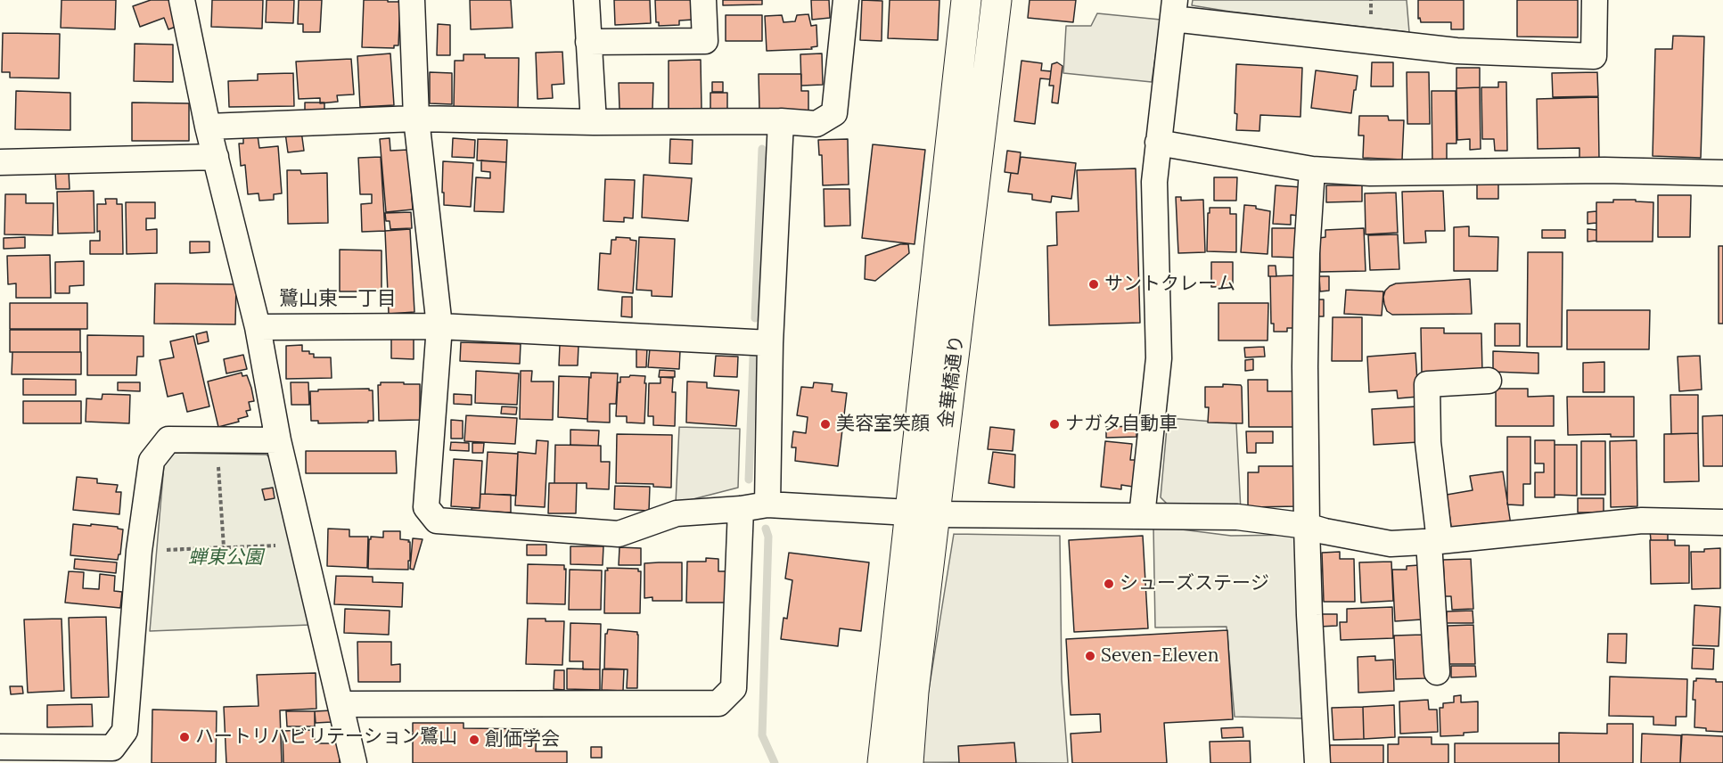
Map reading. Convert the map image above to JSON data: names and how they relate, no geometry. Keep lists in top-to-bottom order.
{
  "streets": {
    "street": ["金華橋通り"]
  },
  "districts": ["鷺山東一丁目"],
  "parks": ["蝉東公園"],
  "places": [
    "サントクレーム",
    "美容室笑顔",
    "ナガタ自動車",
    "シューズステージ",
    "Seven-Eleven",
    "ハートリハビリテーション鷺山",
    "創価学会"
  ]
}
